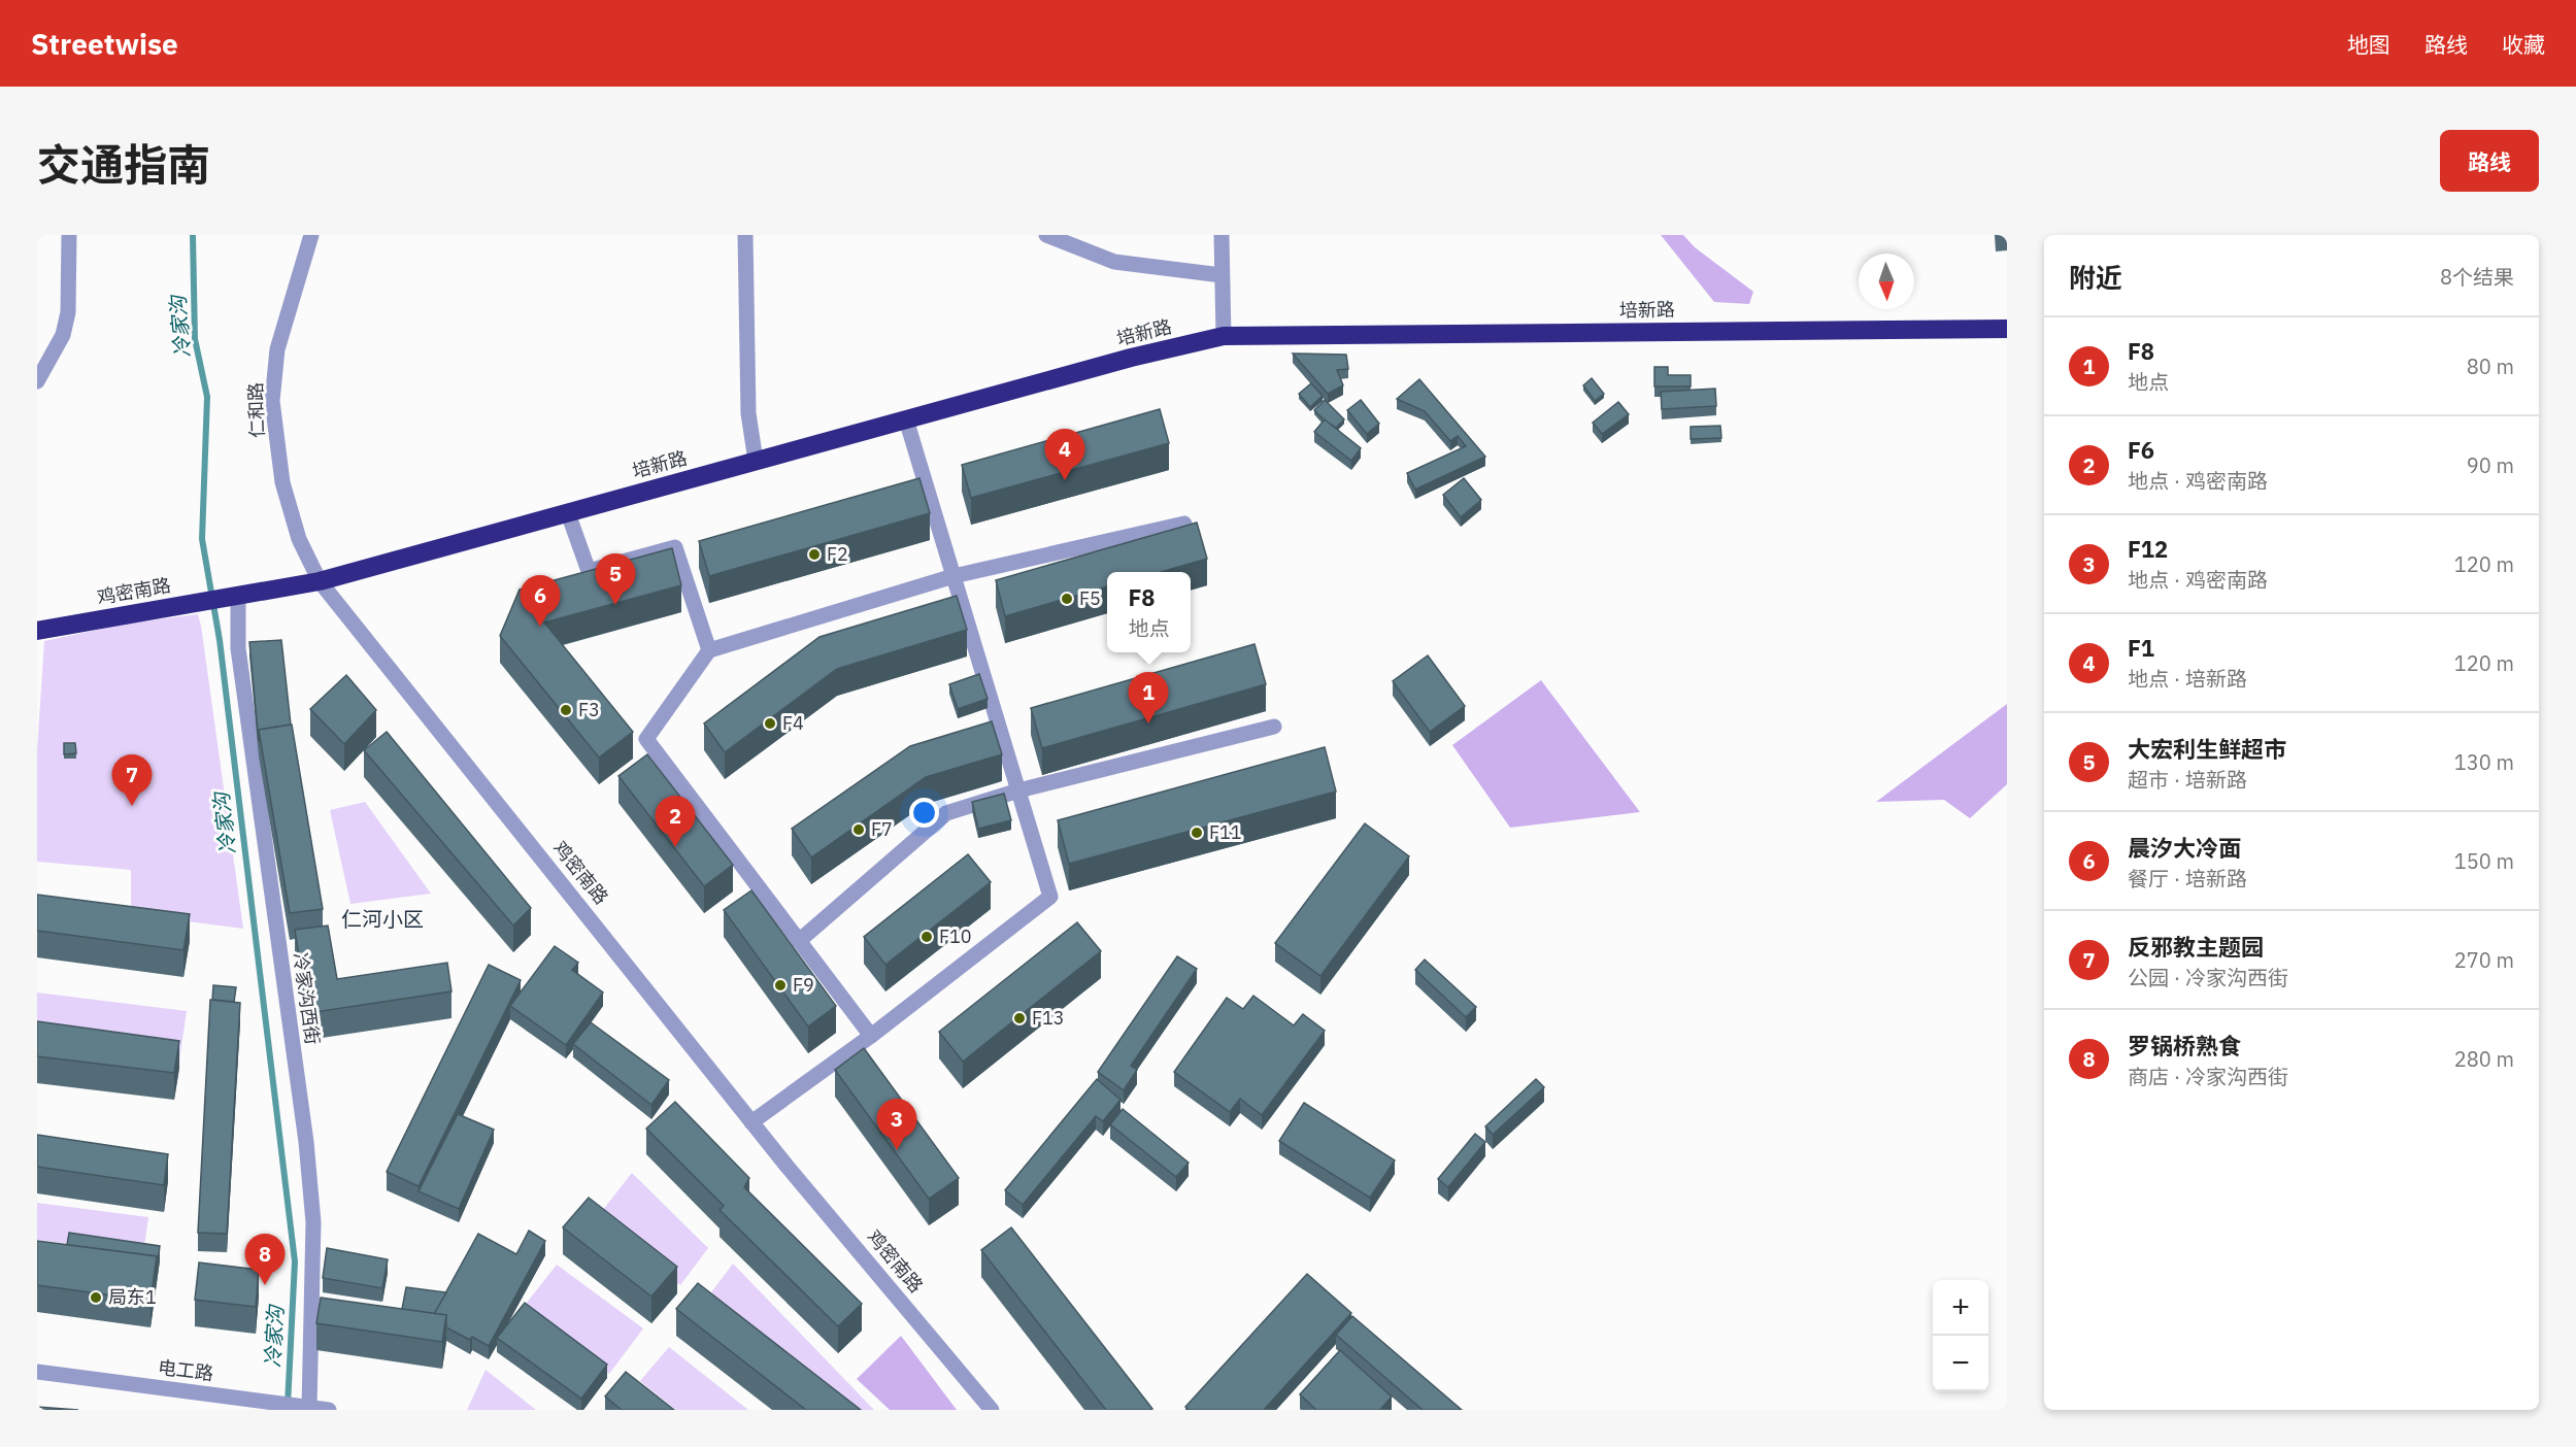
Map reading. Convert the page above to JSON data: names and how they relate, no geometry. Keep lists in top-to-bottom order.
{
  "streets": {
    "highway": ["培新路", "鸡密南路"],
    "street": ["仁和路", "冷家沟西街", "电工路"]
  },
  "crossings": [
    ["培新路", "仁和路"],
    ["培新路", "鸡密南路"],
    ["仁和路", "鸡密南路"],
    ["鸡密南路", "冷家沟西街"],
    ["冷家沟西街", "电工路"]
  ],
  "districts": ["仁河小区"],
  "water": ["冷家沟"],
  "places": [
    "F2",
    "F5",
    "F3",
    "F4",
    "F7",
    "F11",
    "F10",
    "F9",
    "F13",
    "局东1"
  ],
  "north": "bottom",
  "page": {
    "header": "Streetwise",
    "nav": ["地图", "路线", "收藏"],
    "title": "交通指南",
    "buttons": "路线",
    "heading": ["附近", "8个结果"],
    "list": [
      {
        "mark": "1",
        "name": "F8",
        "note": "地点",
        "value": "80 m"
      },
      {
        "mark": "2",
        "name": "F6",
        "note": "地点 · 鸡密南路",
        "value": "90 m"
      },
      {
        "mark": "3",
        "name": "F12",
        "note": "地点 · 鸡密南路",
        "value": "120 m"
      },
      {
        "mark": "4",
        "name": "F1",
        "note": "地点 · 培新路",
        "value": "120 m"
      },
      {
        "mark": "5",
        "name": "大宏利生鲜超市",
        "note": "超市 · 培新路",
        "value": "130 m"
      },
      {
        "mark": "6",
        "name": "晨汐大冷面",
        "note": "餐厅 · 培新路",
        "value": "150 m"
      },
      {
        "mark": "7",
        "name": "反邪教主题园",
        "note": "公园 · 冷家沟西街",
        "value": "270 m"
      },
      {
        "mark": "8",
        "name": "罗锅桥熟食",
        "note": "商店 · 冷家沟西街",
        "value": "280 m"
      }
    ],
    "pins": [
      "4",
      "5",
      "6",
      "1",
      "7",
      "2",
      "3",
      "8"
    ],
    "popup": ["F8", "地点"],
    "map_buttons": ["+", "−"]
  }
}
